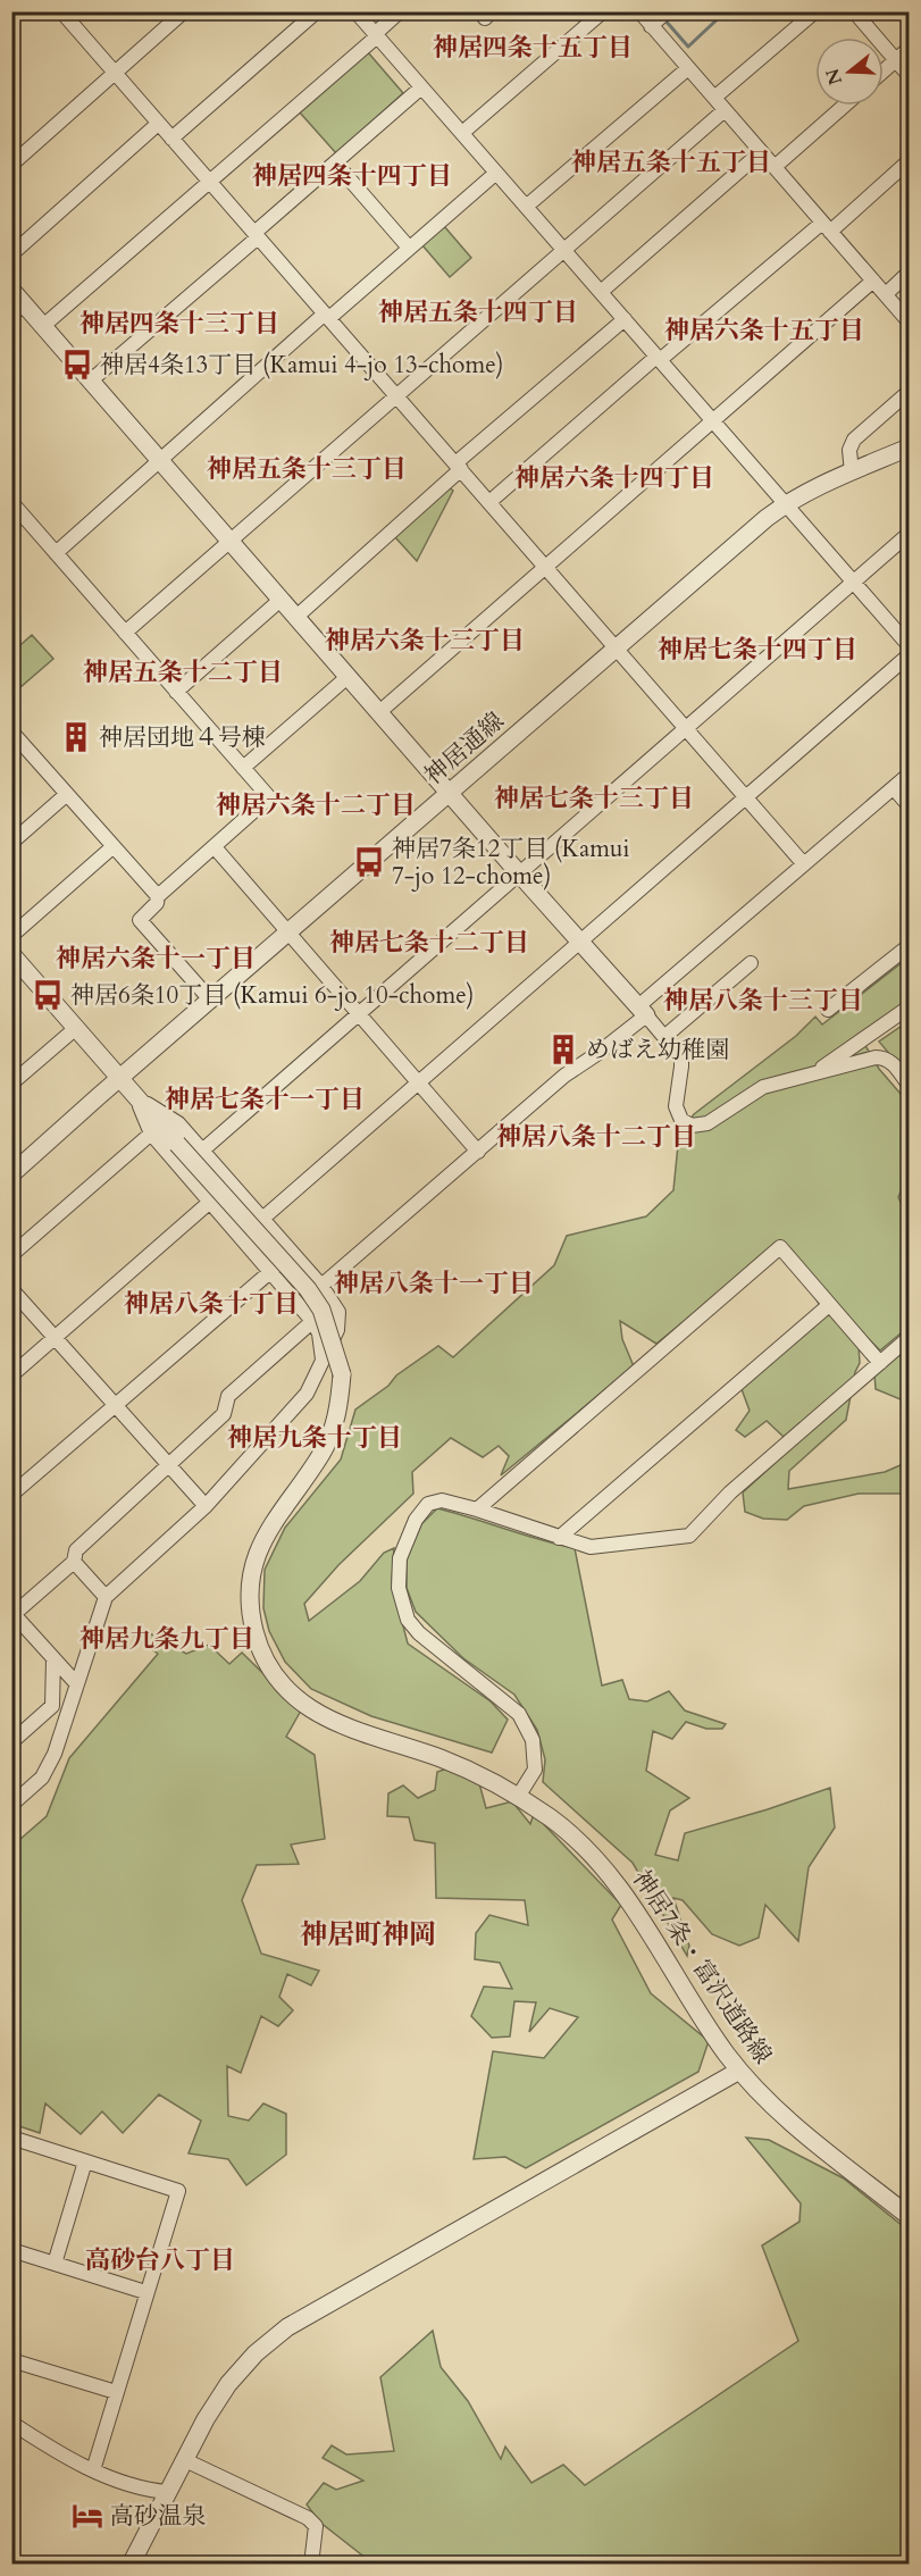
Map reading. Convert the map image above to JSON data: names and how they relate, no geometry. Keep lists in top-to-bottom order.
{
  "streets": {
    "street": ["神居通線", "神居7条・富沢道路線"]
  },
  "crossings": [
    ["神居通線", "神居7条・富沢道路線"]
  ],
  "districts": [
    "神居四条十五丁目",
    "神居五条十五丁目",
    "神居四条十四丁目",
    "神居五条十四丁目",
    "神居四条十三丁目",
    "神居六条十五丁目",
    "神居五条十三丁目",
    "神居六条十四丁目",
    "神居六条十三丁目",
    "神居七条十四丁目",
    "神居五条十二丁目",
    "神居七条十三丁目",
    "神居六条十二丁目",
    "神居七条十二丁目",
    "神居六条十一丁目",
    "神居八条十三丁目",
    "神居七条十一丁目",
    "神居八条十二丁目",
    "神居八条十一丁目",
    "神居八条十丁目",
    "神居九条十丁目",
    "神居九条九丁目",
    "神居町神岡",
    "高砂台八丁目"
  ],
  "places": {
    "bus stop": ["神居4条13丁目 (Kamui 4-jo 13-chome)", "神居7条12丁目 (Kamui 7-jo 12-chome)", "神居6条10丁目 (Kamui 6-jo 10-chome)"],
    "building": ["神居団地４号棟", "めばえ幼稚園"],
    "hotel": ["高砂温泉"]
  },
  "north": "left"
}
